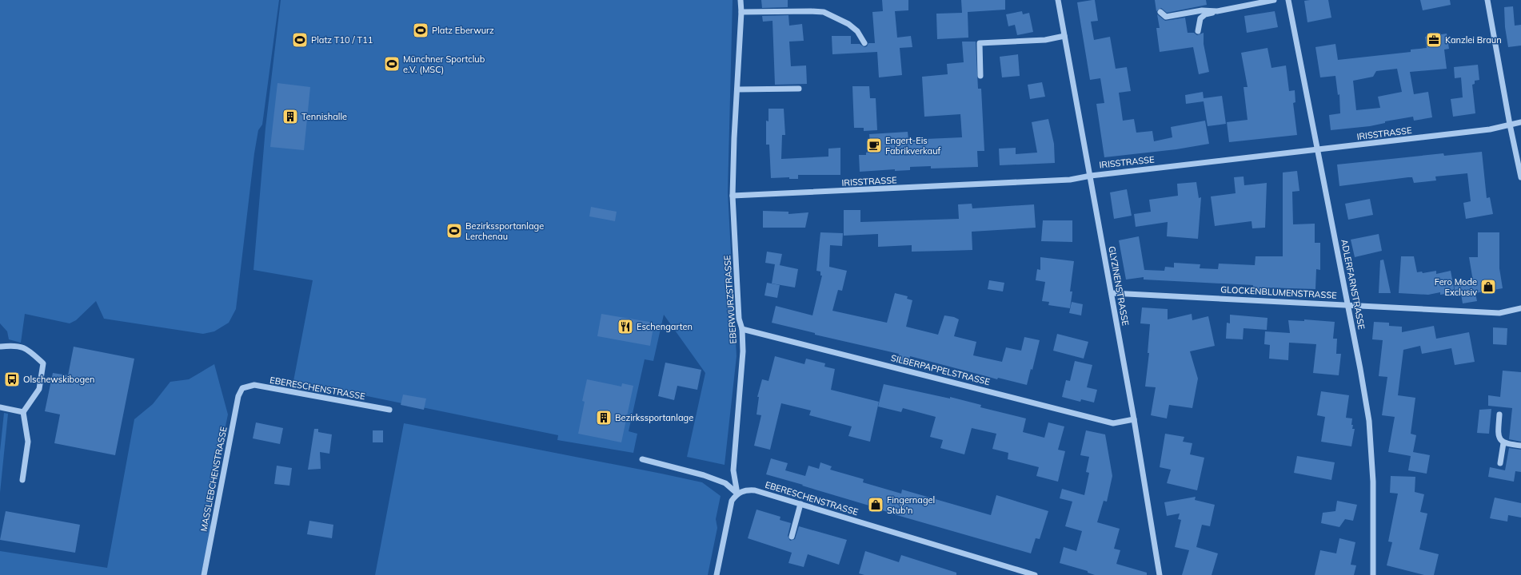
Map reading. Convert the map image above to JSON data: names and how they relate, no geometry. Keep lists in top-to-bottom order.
{
  "streets": {
    "street": [
      "IRISSTRASSE",
      "ADLERFARNSTRASSE",
      "GLYZINENSTRASSE",
      "GLOCKENBLUMENSTRASSE",
      "EBERWURZSTRASSE",
      "SILBERPAPPELSTRASSE",
      "EBERESCHENSTRASSE",
      "MASSLIEBCHENSTRASSE"
    ]
  },
  "crossings": [
    ["IRISSTRASSE", "ADLERFARNSTRASSE"],
    ["IRISSTRASSE", "GLYZINENSTRASSE"],
    ["IRISSTRASSE", "EBERWURZSTRASSE"],
    ["ADLERFARNSTRASSE", "GLOCKENBLUMENSTRASSE"],
    ["GLYZINENSTRASSE", "GLOCKENBLUMENSTRASSE"],
    ["GLYZINENSTRASSE", "SILBERPAPPELSTRASSE"],
    ["EBERWURZSTRASSE", "SILBERPAPPELSTRASSE"],
    ["EBERWURZSTRASSE", "EBERESCHENSTRASSE"],
    ["EBERESCHENSTRASSE", "MASSLIEBCHENSTRASSE"]
  ],
  "places": {
    "sports": [
      "Platz Eberwurz",
      "Platz T10 / T11",
      "Münchner Sportclub e.V. (MSC)",
      "Bezirkssportanlage Lerchenau"
    ],
    "office": ["Kanzlei Braun"],
    "building": ["Tennishalle", "Bezirkssportanlage"],
    "cafe": ["Engert-Eis Fabrikverkauf"],
    "shop": ["Fero Mode Exclusiv", "Fingernagel Stub'n"],
    "restaurant": ["Eschengarten"],
    "bus stop": ["Olschewskibogen"]
  }
}
